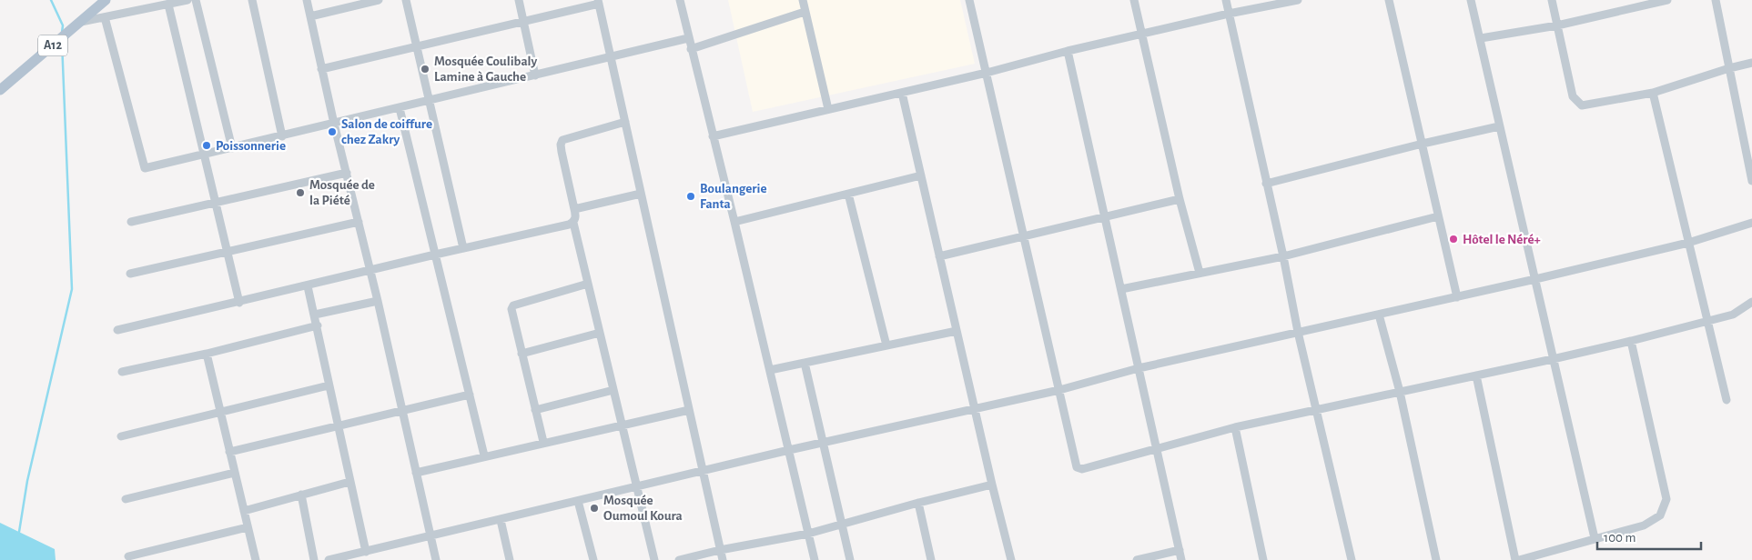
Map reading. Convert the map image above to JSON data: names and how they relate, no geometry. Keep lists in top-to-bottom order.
{
  "streets": {
    "main road": ["A12"]
  },
  "places": [
    "Mosquée Coulibaly Lamine à Gauche",
    "Salon de coiffure chez Zakry",
    "Poissonnerie",
    "Mosquée de la Piété",
    "Boulangerie Fanta",
    "Hôtel le Néré+",
    "Mosquée Oumoul Koura"
  ],
  "scale_bar": "100 m"
}
